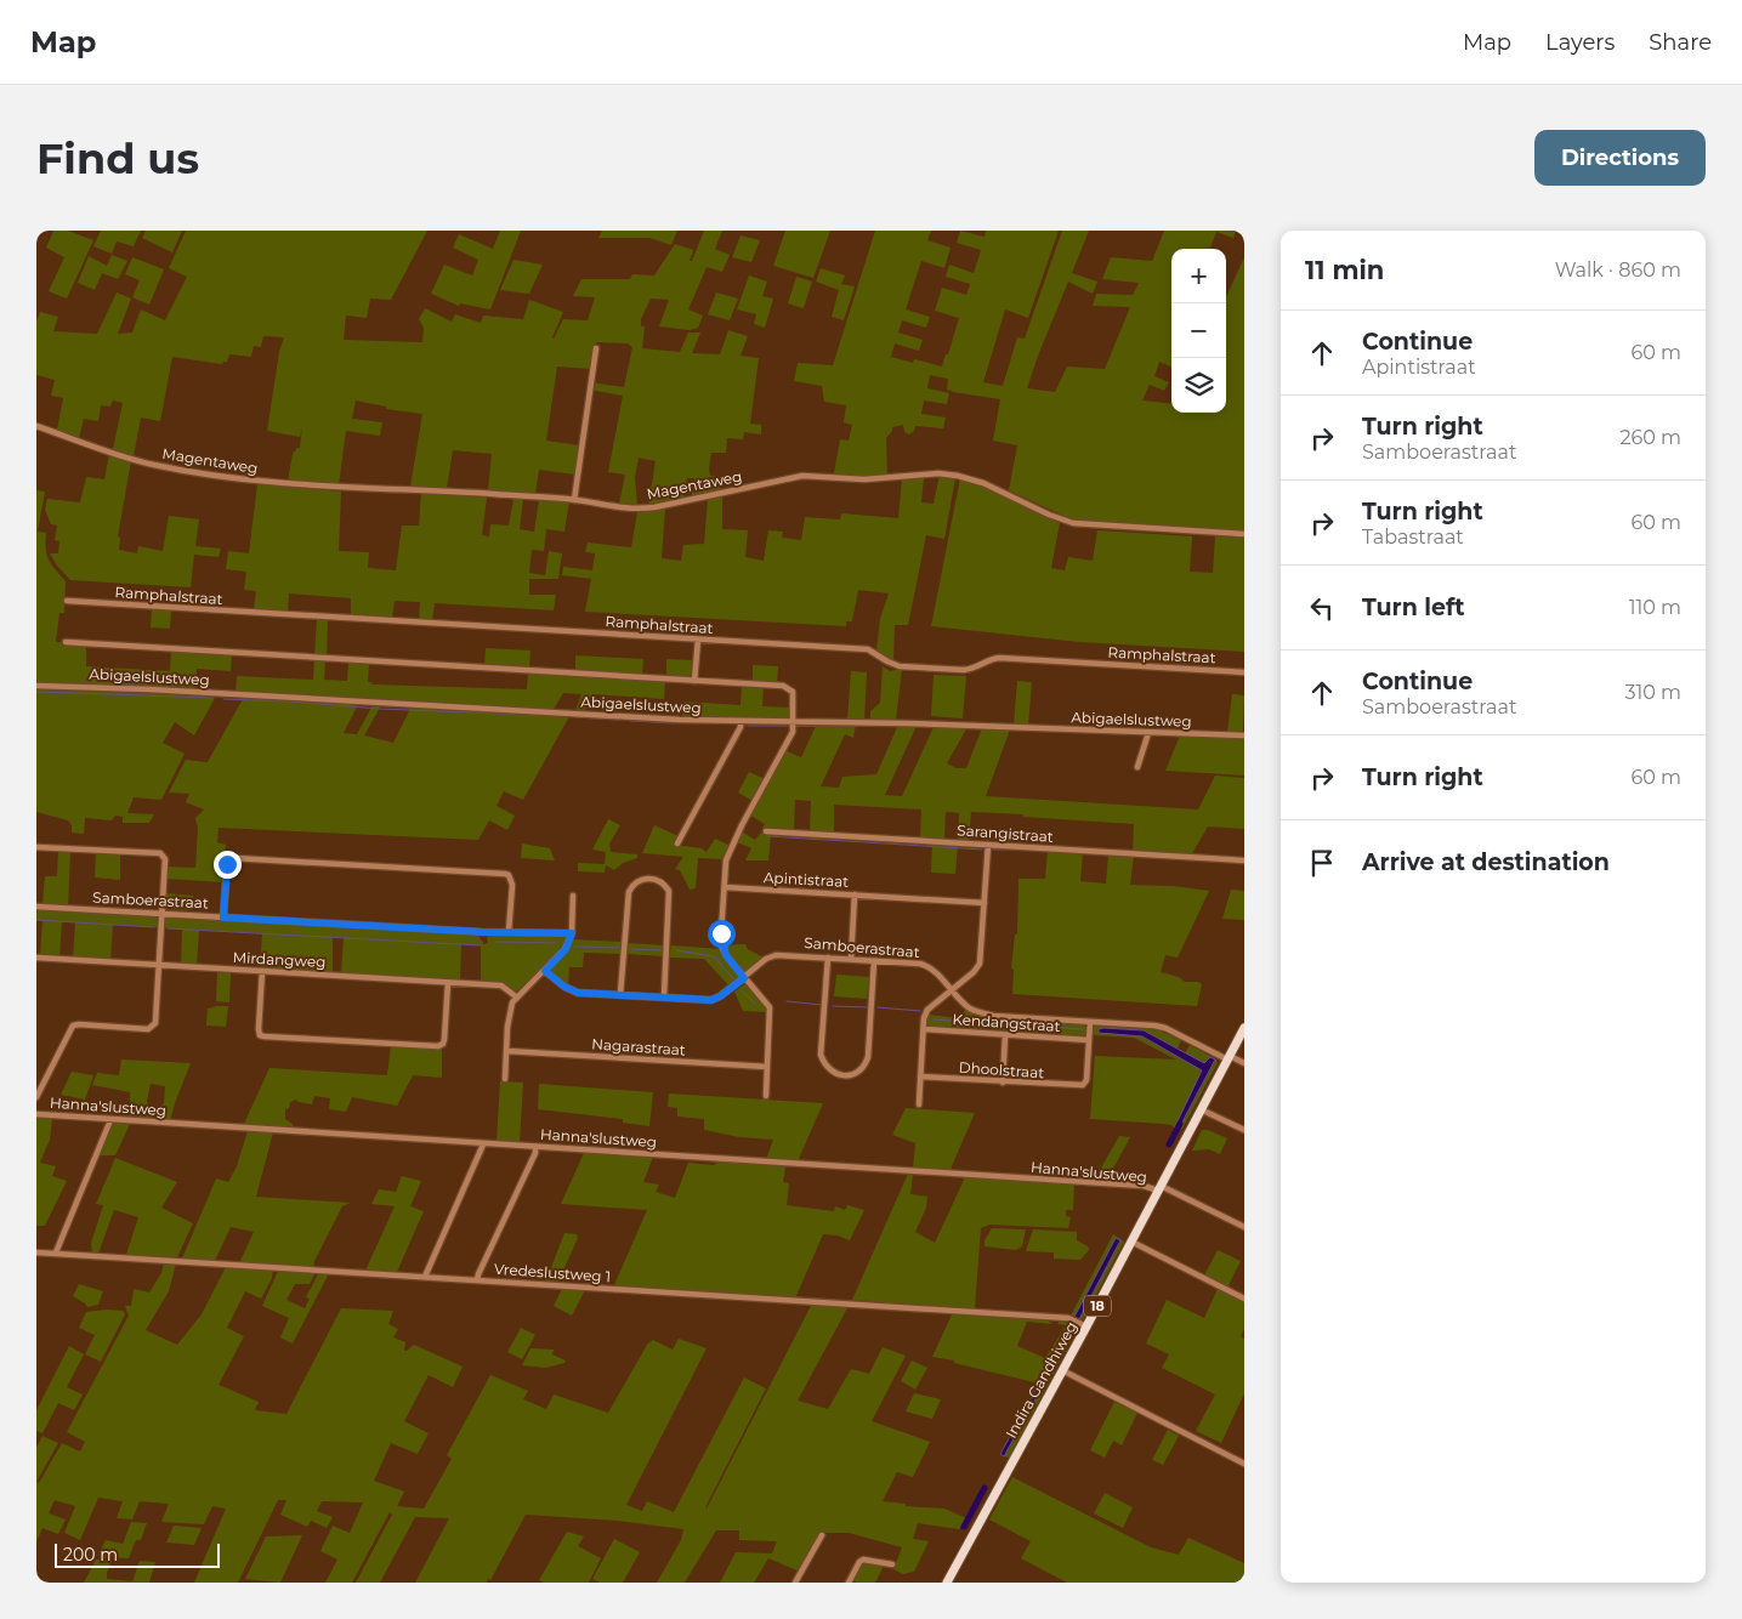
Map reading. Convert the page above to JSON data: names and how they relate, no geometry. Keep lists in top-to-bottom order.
{
  "streets": {
    "main road": ["18", "Indira Gandhiweg"],
    "street": [
      "Magentaweg",
      "Ramphalstraat",
      "Abigaelslustweg",
      "Sarangistraat",
      "Apintistraat",
      "Samboerastraat",
      "Mirdangweg",
      "Kendangstraat",
      "Nagarastraat",
      "Dhoolstraat",
      "Hanna'slustweg",
      "Vredeslustweg 1"
    ]
  },
  "crossings": [
    ["Samboerastraat", "Indira Gandhiweg"],
    ["Kendangstraat", "Dhoolstraat"],
    ["Hanna'slustweg", "Indira Gandhiweg"],
    ["Vredeslustweg 1", "Indira Gandhiweg"]
  ],
  "scale_bar": "200 m",
  "page": {
    "header": "Map",
    "nav": ["Map", "Layers", "Share"],
    "buttons": "Directions",
    "title": "Find us",
    "heading": ["11 min", "Walk · 860 m"],
    "map_buttons": ["+", "−"],
    "list": [
      ["Continue", "Apintistraat", "60 m"],
      ["Turn right", "Samboerastraat", "260 m"],
      ["Turn right", "Tabastraat", "60 m"],
      ["Turn left", "110 m"],
      ["Continue", "Samboerastraat", "310 m"],
      ["Turn right", "60 m"],
      "Arrive at destination"
    ],
    "scale": "200 m"
  }
}
